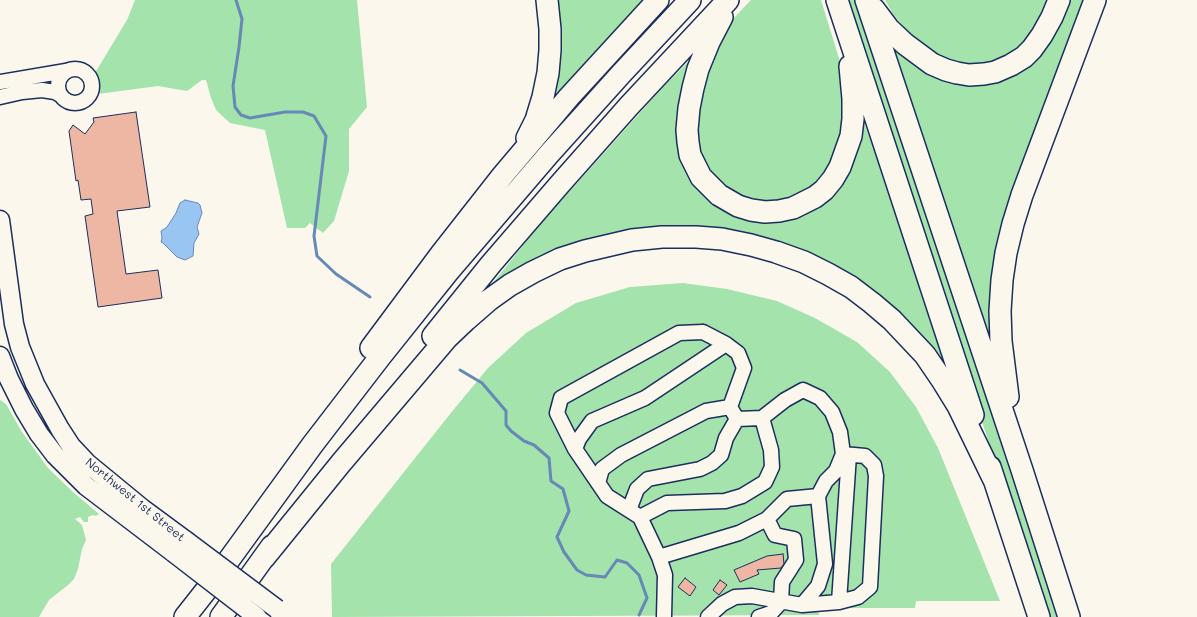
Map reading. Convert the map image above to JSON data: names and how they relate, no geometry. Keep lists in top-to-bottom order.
{
  "streets": {
    "main road": ["Northwest 1st Street"]
  }
}
